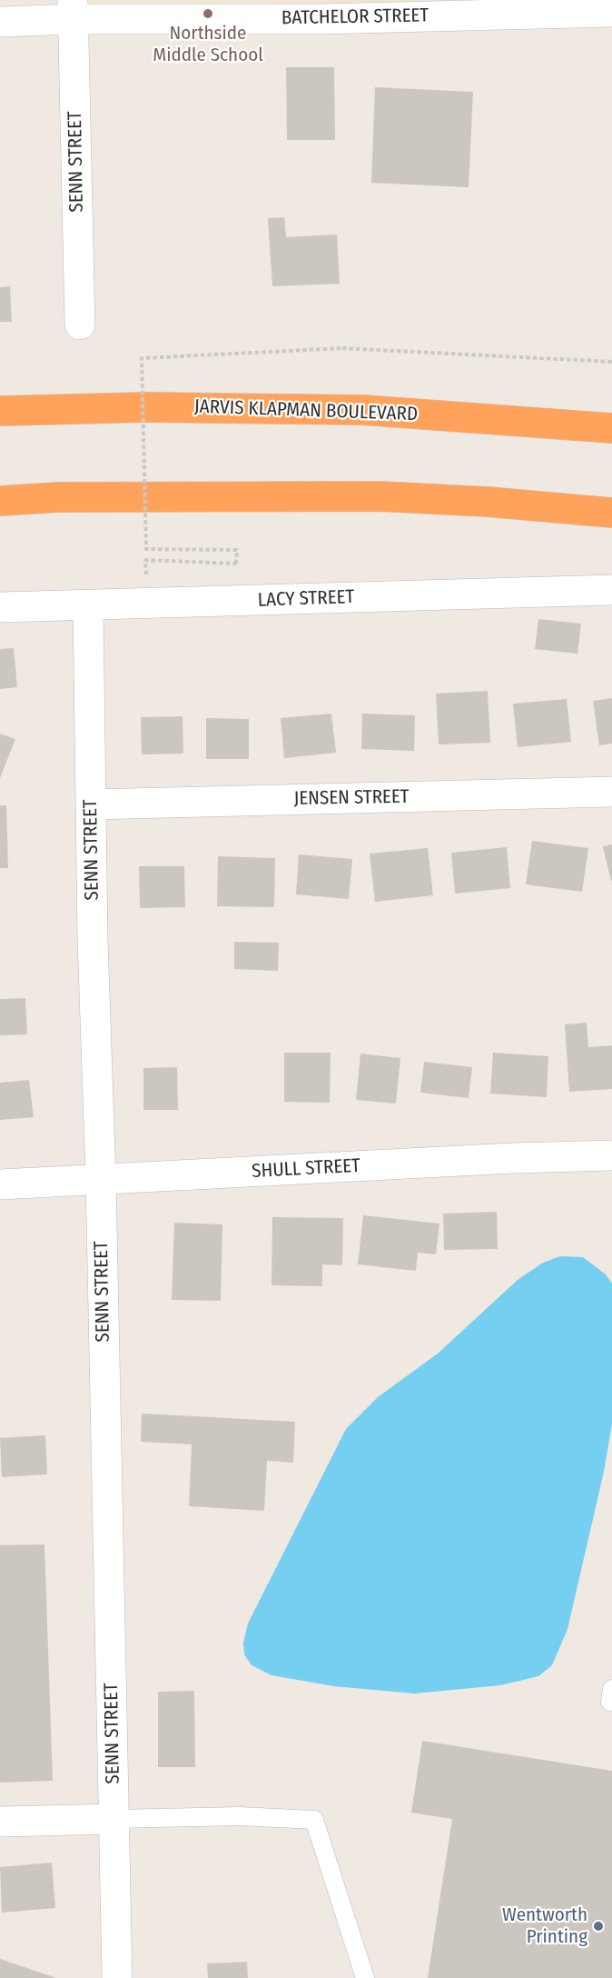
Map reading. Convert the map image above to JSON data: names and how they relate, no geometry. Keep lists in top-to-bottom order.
{
  "streets": {
    "highway": ["JARVIS KLAPMAN BOULEVARD"],
    "street": [
      "BATCHELOR STREET",
      "SENN STREET",
      "LACY STREET",
      "JENSEN STREET",
      "SHULL STREET"
    ]
  },
  "crossings": [
    ["BATCHELOR STREET", "SENN STREET"],
    ["SENN STREET", "LACY STREET"],
    ["SENN STREET", "JENSEN STREET"],
    ["SENN STREET", "SHULL STREET"]
  ],
  "places": ["Northside Middle School", "Wentworth Printing"]
}
